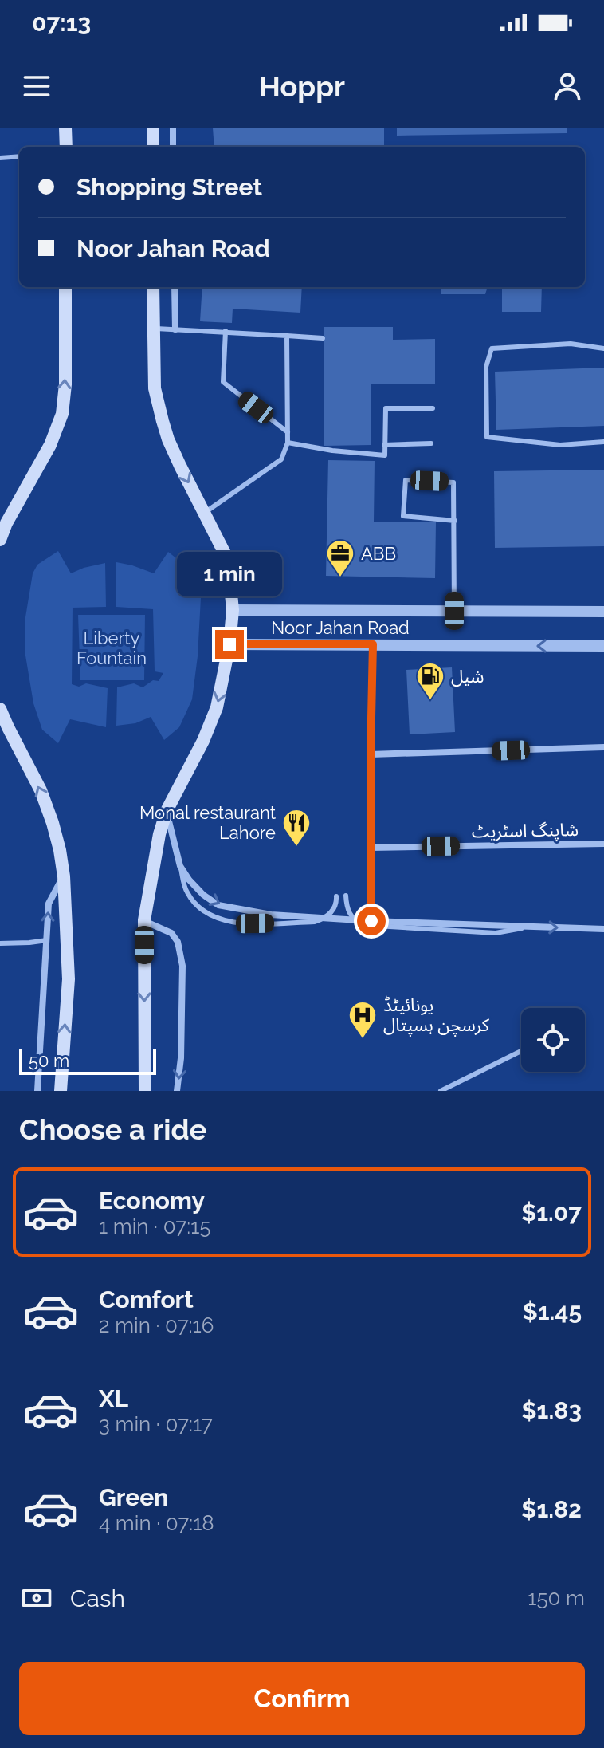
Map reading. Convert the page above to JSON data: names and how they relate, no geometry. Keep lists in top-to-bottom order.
{
  "streets": {
    "street": ["Noor Jahan Road", "شاپنگ اسٹریٹ"]
  },
  "parks": ["Liberty Fountain"],
  "places": {
    "office": ["ABB"],
    "fuel station": ["شیل"],
    "restaurant": ["Monal restaurant Lahore"],
    "hospital": ["یونائیٹڈ کرسچن ہسپتال"]
  },
  "scale_bar": "50 m",
  "page": {
    "status": "07:13",
    "header": "Hoppr",
    "banner": ["Shopping Street", "Noor Jahan Road"],
    "bubble": "1 min",
    "scale": "50 m",
    "heading": "Choose a ride",
    "list": [
      {
        "name": "Economy",
        "note": "1 min · 07:15",
        "value": "$1.07"
      },
      {
        "name": "Comfort",
        "note": "2 min · 07:16",
        "value": "$1.45"
      },
      {
        "name": "XL",
        "note": "3 min · 07:17",
        "value": "$1.83"
      },
      {
        "name": "Green",
        "note": "4 min · 07:18",
        "value": "$1.82"
      }
    ],
    "pay": ["Cash", "150 m"],
    "buttons": "Confirm"
  }
}
